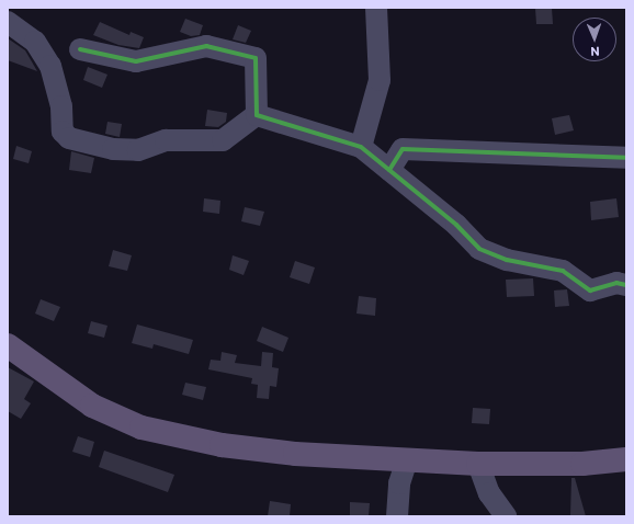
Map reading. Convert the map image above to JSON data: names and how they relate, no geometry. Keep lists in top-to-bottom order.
{
  "north": "bottom"
}
